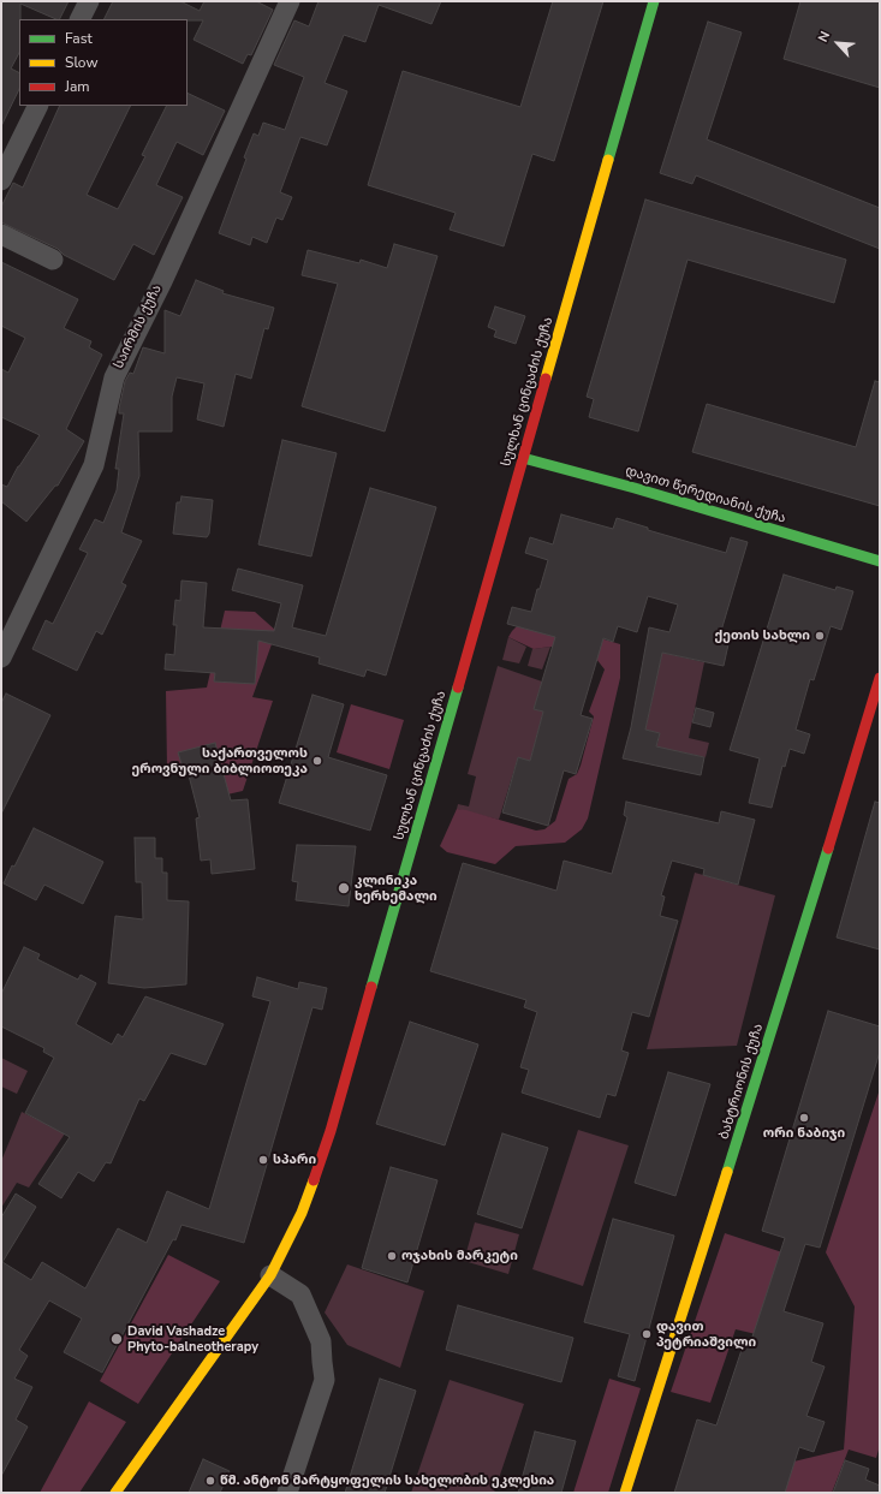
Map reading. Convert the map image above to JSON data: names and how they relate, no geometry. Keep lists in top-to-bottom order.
{
  "streets": {
    "main road": ["სულხან ცინცაძის ქუჩა", "დავით წერედიანის ქუჩა", "ბახტრიონის ქუჩა"],
    "street": ["საირმის ქუჩა"]
  },
  "crossings": [
    ["სულხან ცინცაძის ქუჩა", "დავით წერედიანის ქუჩა"]
  ],
  "places": [
    "ქეთის სახლი",
    "საქართველოს ეროვნული ბიბლიოთეკა",
    "კლინიკა ხერხემალი",
    "ორი ნაბიჯი",
    "სპარი",
    "ოჯახის მარკეტი",
    "დავით პეტრიაშვილი",
    "David Vashadze Phyto-balneotherapy",
    "წმ. ანტონ მარტყოფელის სახელობის ეკლესია"
  ],
  "legend": ["Fast", "Slow", "Jam"],
  "north": "top left"
}
